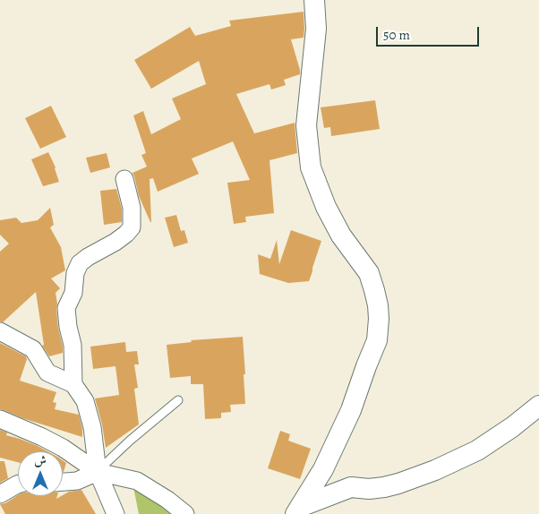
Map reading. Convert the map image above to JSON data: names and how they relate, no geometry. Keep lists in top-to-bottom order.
{
  "scale_bar": "50 m",
  "north": "top"
}
